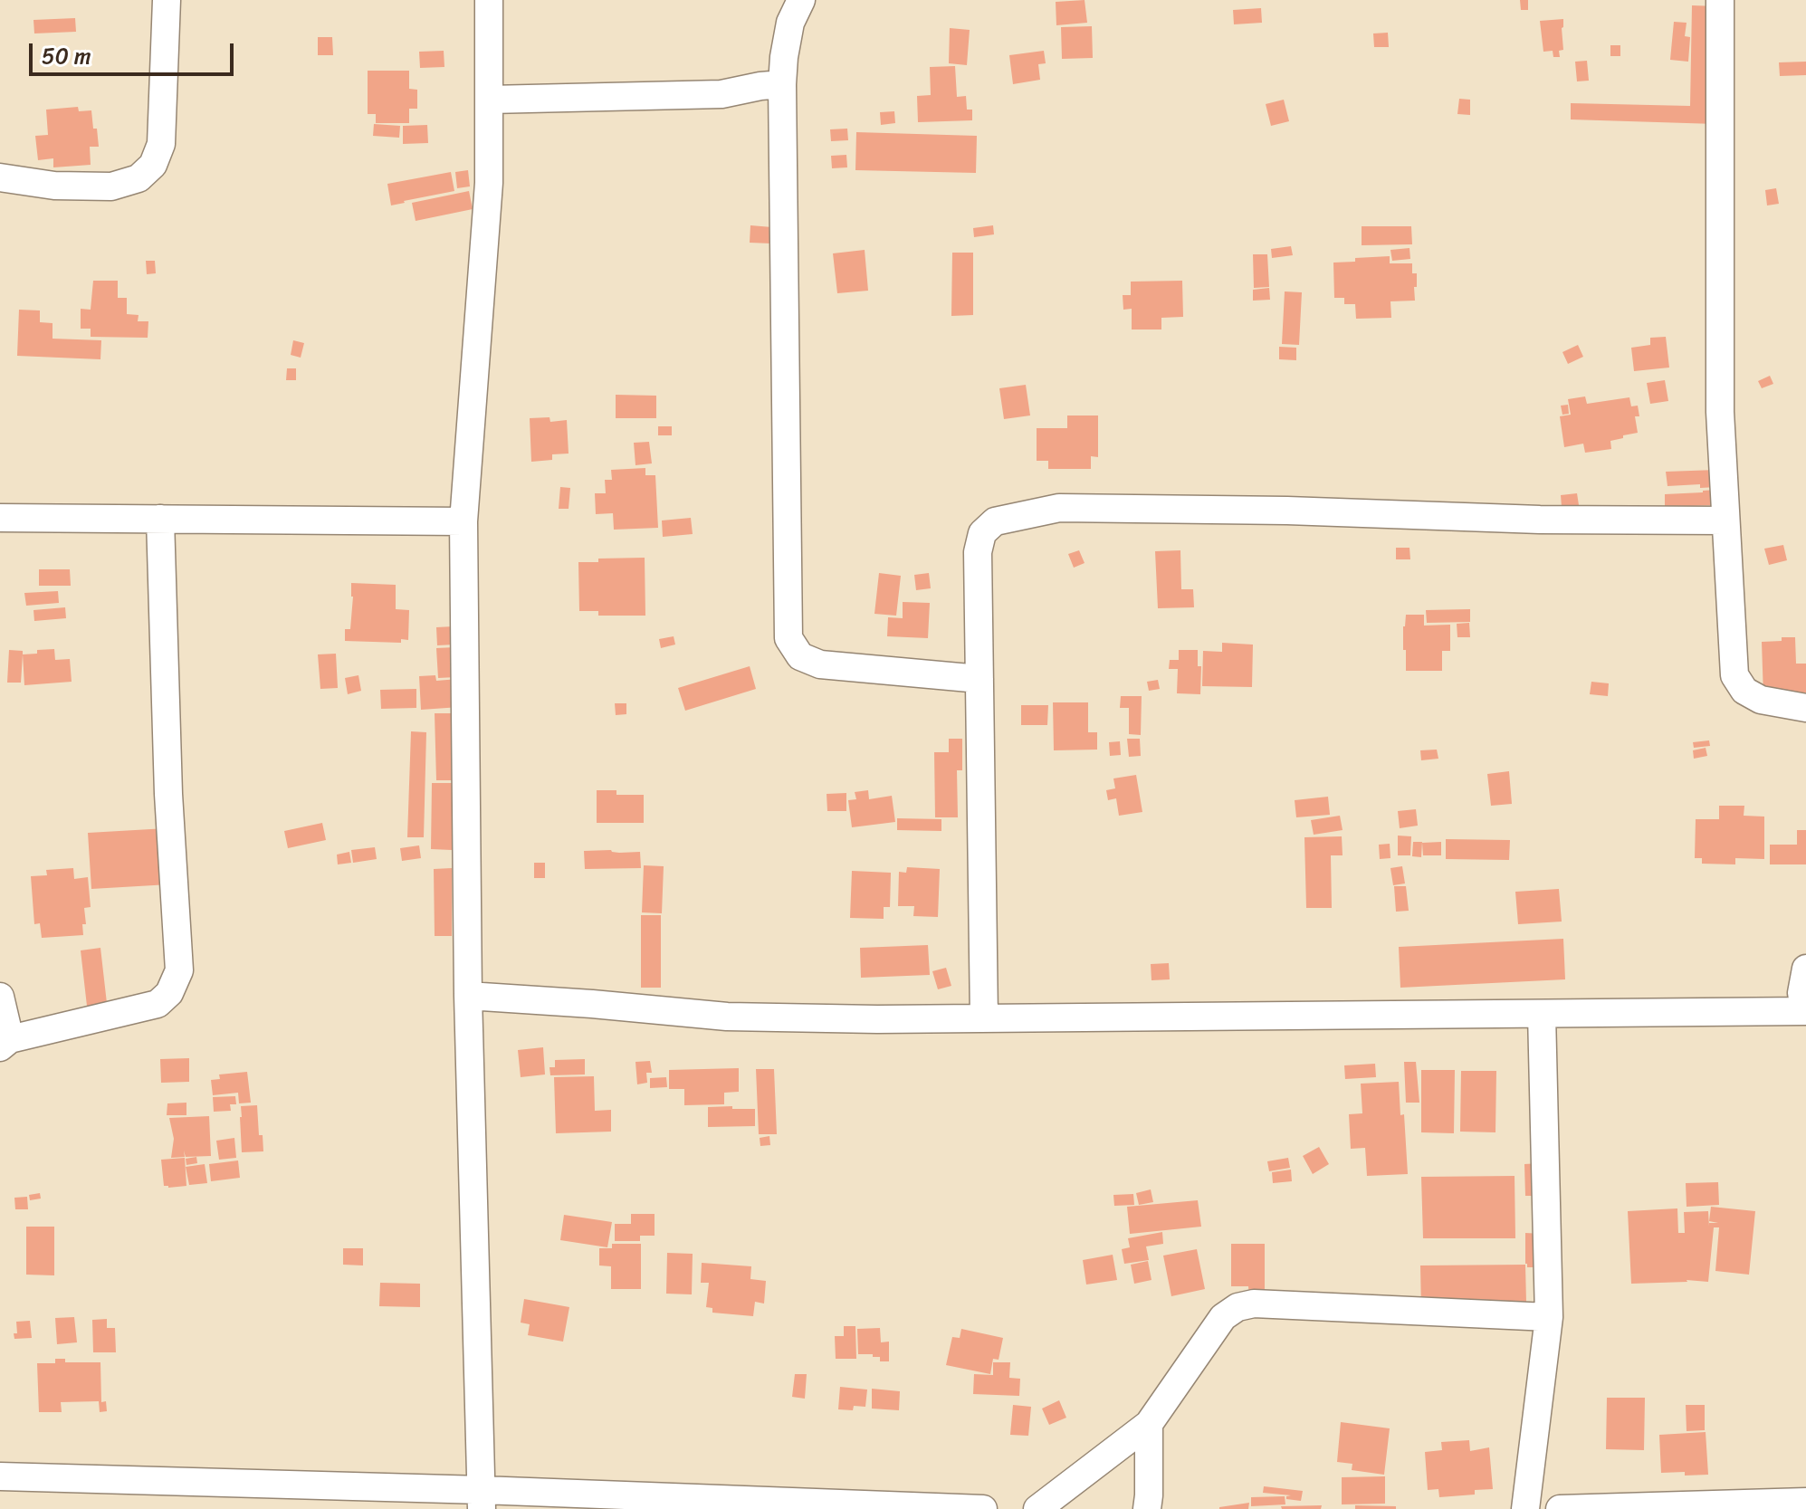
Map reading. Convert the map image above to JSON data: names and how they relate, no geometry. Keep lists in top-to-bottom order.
{
  "scale_bar": "50 m"
}
